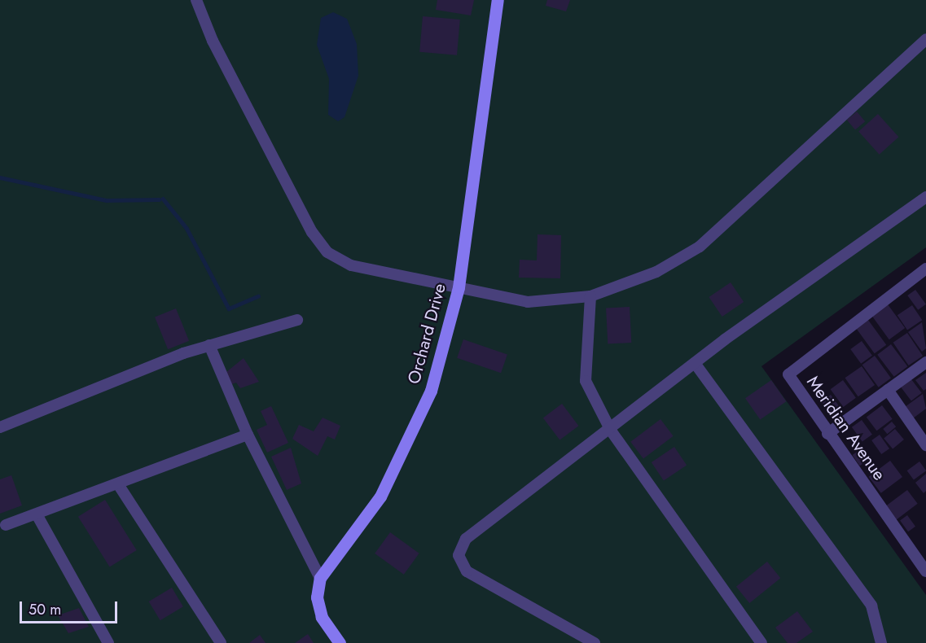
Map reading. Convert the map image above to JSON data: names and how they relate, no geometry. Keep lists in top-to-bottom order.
{
  "streets": {
    "street": ["Orchard Drive", "Meridian Avenue"]
  },
  "scale_bar": "50 m"
}
